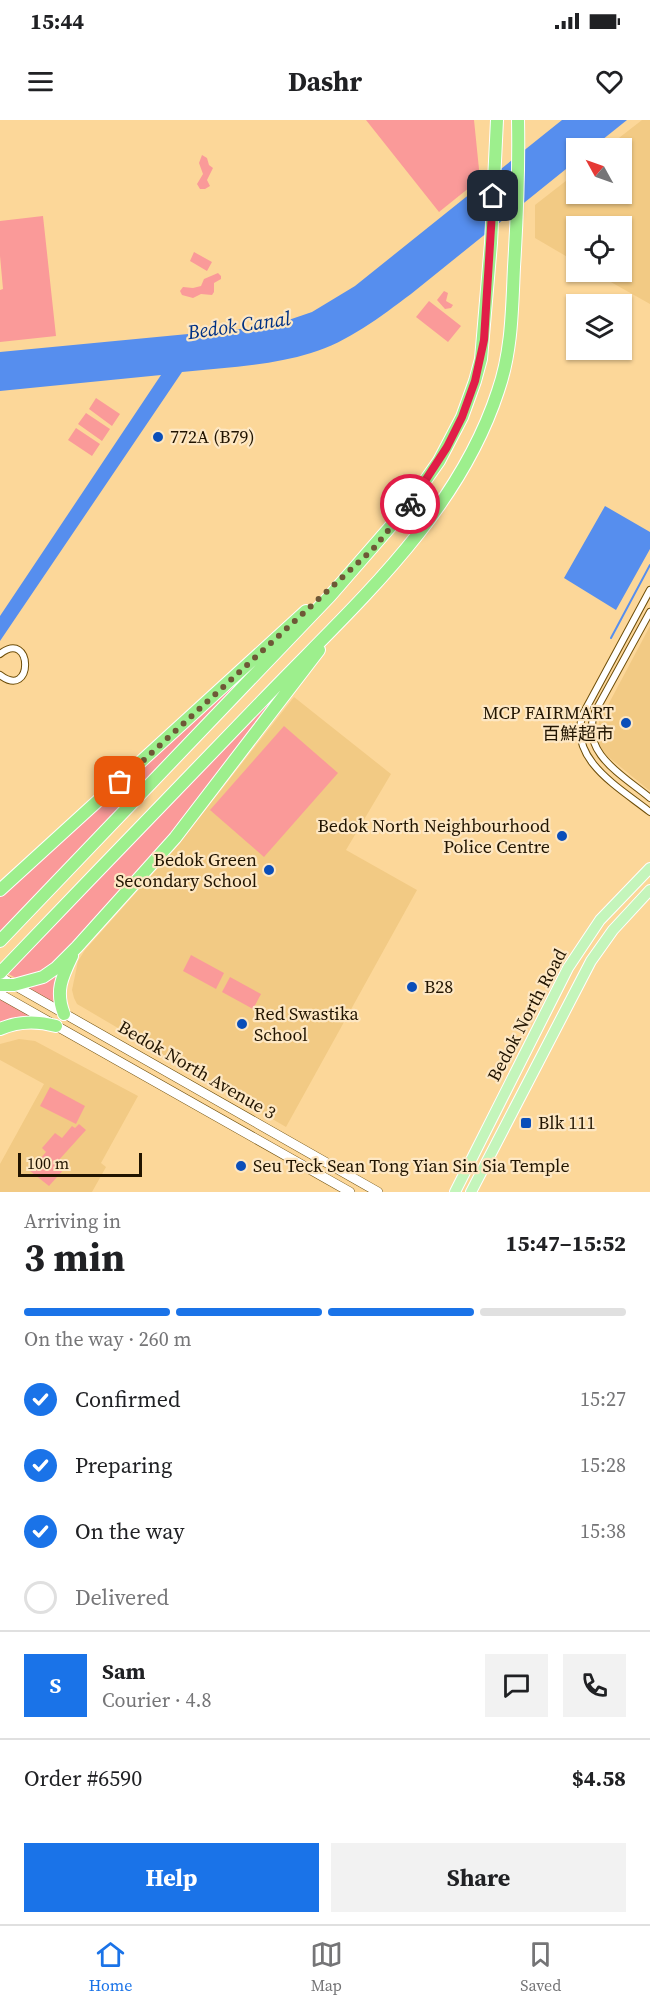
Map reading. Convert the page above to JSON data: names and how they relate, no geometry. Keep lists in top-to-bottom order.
{
  "streets": {
    "main road": ["Bedok North Road", "Bedok North Avenue 3"]
  },
  "water": ["Bedok Canal"],
  "places": {
    "other": [
      "772A (B79)",
      "MCP FAIRMART 百鮮超市",
      "Bedok North Neighbourhood Police Centre",
      "Bedok Green Secondary School",
      "B28",
      "Red Swastika School",
      "Seu Teck Sean Tong Yian Sin Sia Temple"
    ],
    "transit": ["Blk 111"]
  },
  "scale_bar": "100 m",
  "north": "top left",
  "page": {
    "status": "15:44",
    "header": "Dashr",
    "scale": "100 m",
    "heading": ["3 min", "Arriving in", "15:47–15:52"],
    "panel": [
      "Sam",
      "Courier · 4.8",
      "Order #6590",
      "$4.58"
    ],
    "bar": "On the way · 260 m",
    "list": [
      ["Confirmed", "15:27"],
      ["Preparing", "15:28"],
      ["On the way", "15:38"],
      "Delivered"
    ],
    "round": "S",
    "buttons": ["Help", "Share"],
    "tabs": ["Home", "Map", "Saved"]
  }
}
